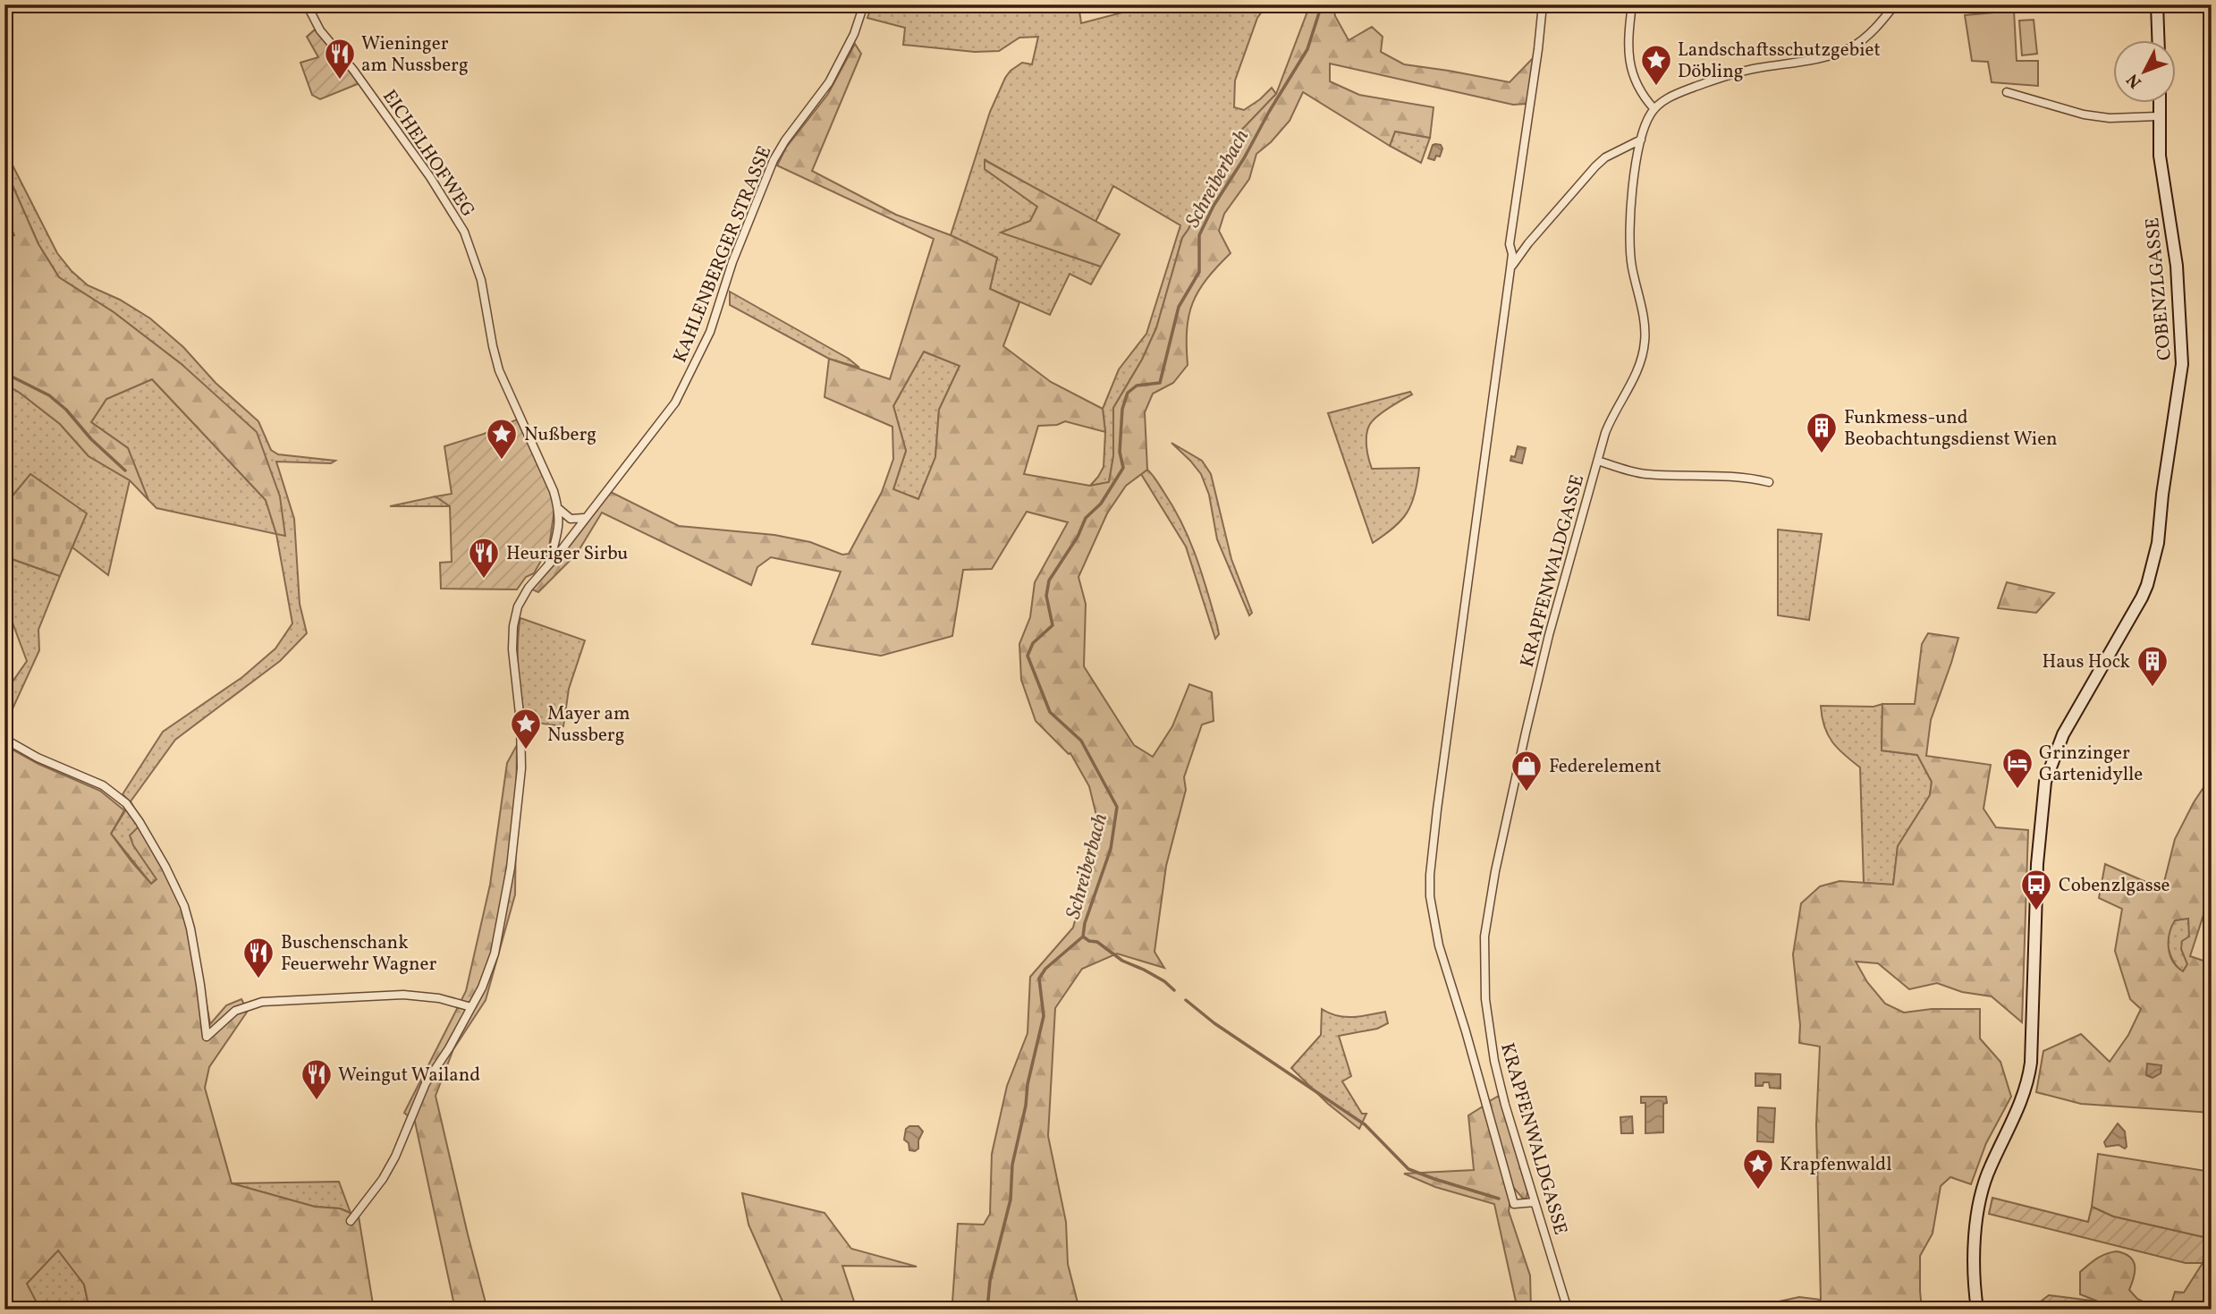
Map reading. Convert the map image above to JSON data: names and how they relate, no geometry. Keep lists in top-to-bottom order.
{
  "streets": {
    "street": [
      "EICHELHOFWEG",
      "KAHLENBERGER STRASSE",
      "COBENZLGASSE",
      "KRAPFENWALDGASSE"
    ]
  },
  "crossings": [
    ["EICHELHOFWEG", "KAHLENBERGER STRASSE"]
  ],
  "water": ["Schreiberbach"],
  "places": {
    "restaurant": [
      "Wieninger am Nussberg",
      "Heuriger Sirbu",
      "Buschenschank Feuerwehr Wagner",
      "Weingut Wailand"
    ],
    "place": [
      "Landschaftsschutzgebiet Döbling",
      "Nußberg",
      "Mayer am Nussberg",
      "Krapfenwaldl"
    ],
    "building": ["Funkmess-und Beobachtungsdienst Wien", "Haus Hock"],
    "hotel": ["Grinzinger Gartenidylle"],
    "shop": ["Federelement"],
    "bus stop": ["Cobenzlgasse"]
  },
  "north": "bottom left"
}
